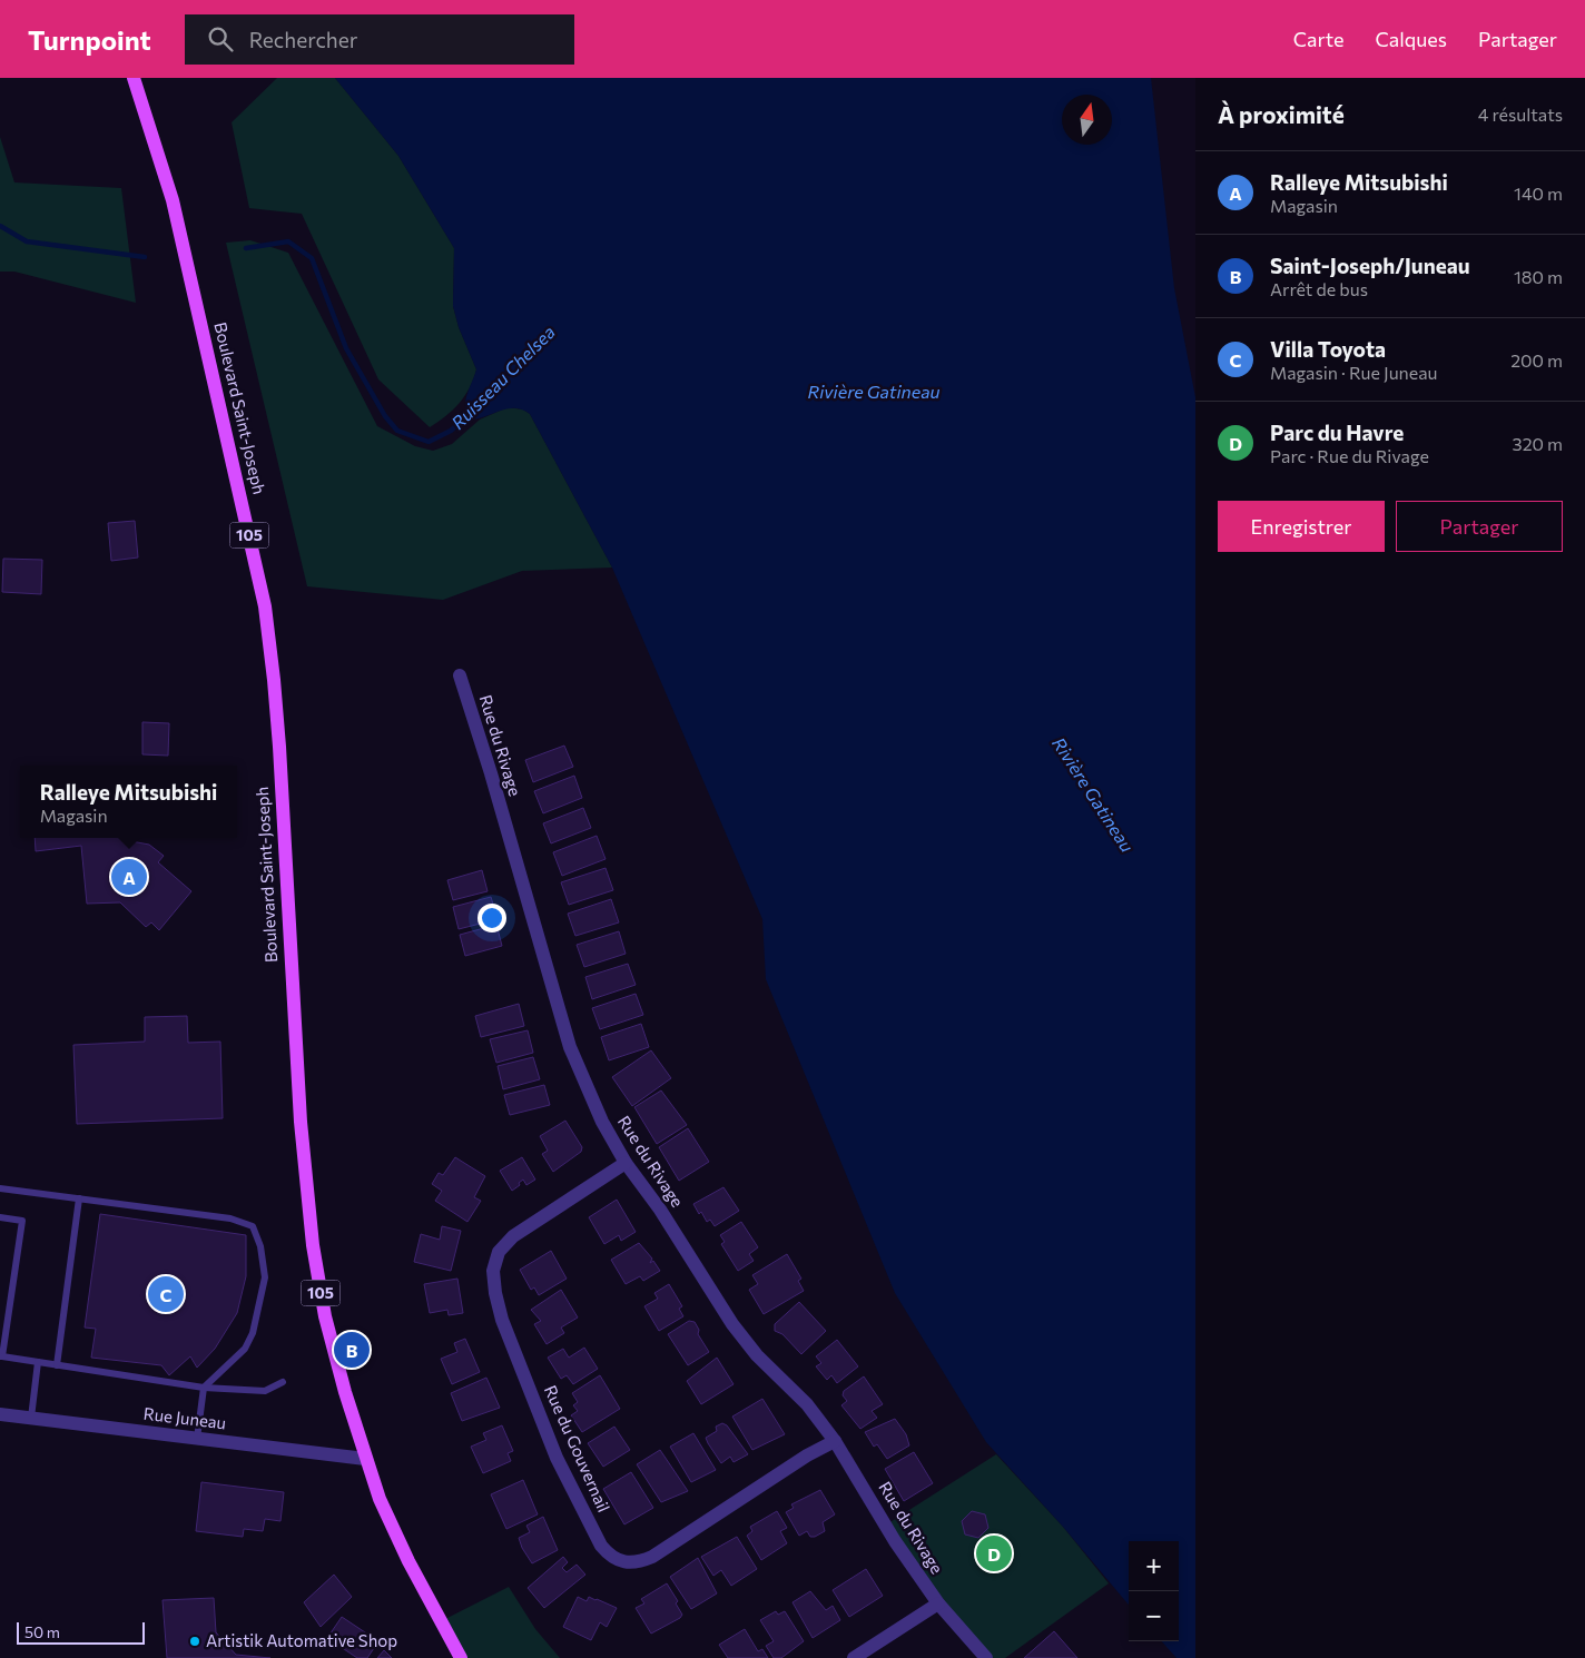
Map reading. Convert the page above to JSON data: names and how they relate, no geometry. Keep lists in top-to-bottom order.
{
  "streets": {
    "main road": ["Boulevard Saint-Joseph", "105"],
    "street": ["Rue du Rivage", "Rue Juneau", "Rue du Gouvernail"]
  },
  "crossings": [
    ["Boulevard Saint-Joseph", "Rue Juneau"],
    ["Rue du Rivage", "Rue du Gouvernail"]
  ],
  "water": ["Ruisseau Chelsea", "Rivière Gatineau"],
  "places": ["Artistik Automative Shop"],
  "scale_bar": "50 m",
  "north": "top",
  "page": {
    "header": "Turnpoint",
    "search": "Rechercher",
    "nav": ["Carte", "Calques", "Partager"],
    "heading": ["À proximité", "4 résultats"],
    "list": [
      {
        "mark": "A",
        "name": "Ralleye Mitsubishi",
        "note": "Magasin",
        "value": "140 m"
      },
      {
        "mark": "B",
        "name": "Saint-Joseph/Juneau",
        "note": "Arrêt de bus",
        "value": "180 m"
      },
      {
        "mark": "C",
        "name": "Villa Toyota",
        "note": "Magasin · Rue Juneau",
        "value": "200 m"
      },
      {
        "mark": "D",
        "name": "Parc du Havre",
        "note": "Parc · Rue du Rivage",
        "value": "320 m"
      }
    ],
    "buttons": ["Enregistrer", "Partager"],
    "popup": ["Ralleye Mitsubishi", "Magasin"],
    "pins": [
      "A",
      "C",
      "B",
      "D"
    ],
    "map_buttons": ["+", "−"],
    "scale": "50 m"
  }
}
